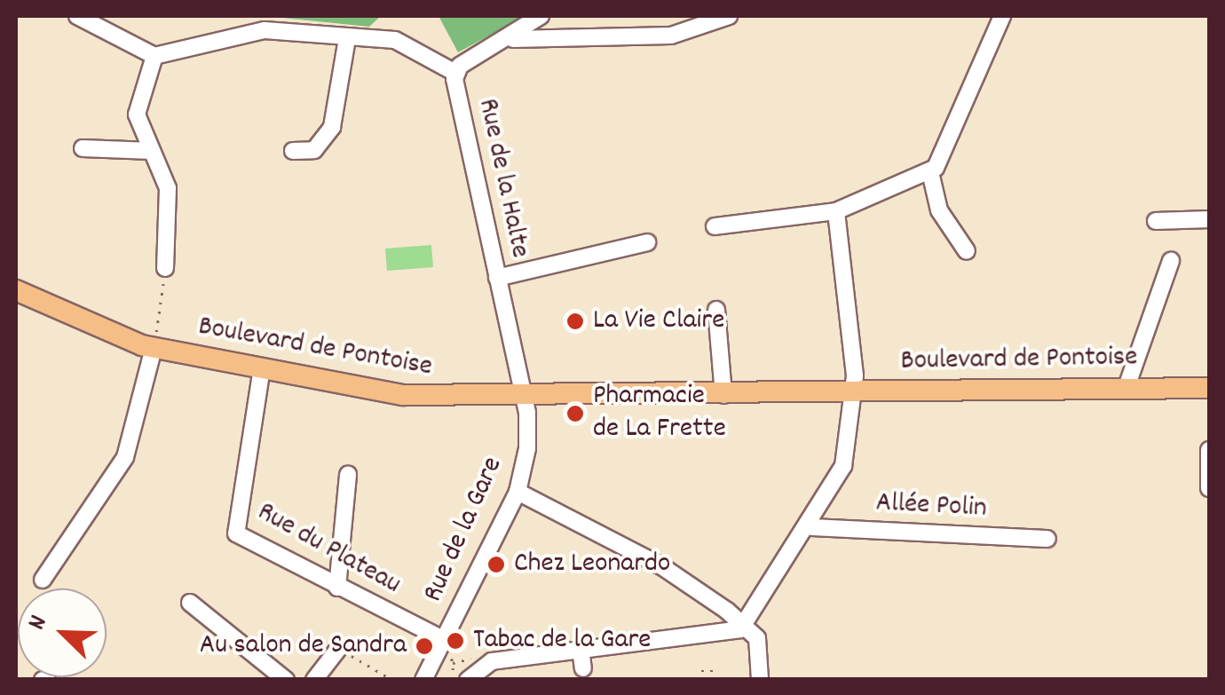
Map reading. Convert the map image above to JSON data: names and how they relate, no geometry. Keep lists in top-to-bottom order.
{
  "streets": {
    "main road": ["Boulevard de Pontoise"],
    "street": [
      "Rue de la Halte",
      "Allée Polin",
      "Rue de la Gare",
      "Rue du Plateau"
    ]
  },
  "crossings": [
    ["Rue de la Halte", "Boulevard de Pontoise"],
    ["Rue de la Halte", "Rue de la Gare"],
    ["Boulevard de Pontoise", "Rue de la Gare"],
    ["Boulevard de Pontoise", "Rue du Plateau"],
    ["Rue de la Gare", "Rue du Plateau"]
  ],
  "places": [
    "La Vie Claire",
    "Pharmacie de La Frette",
    "Chez Leonardo",
    "Tabac de la Gare",
    "Au salon de Sandra"
  ],
  "north": "top left"
}
